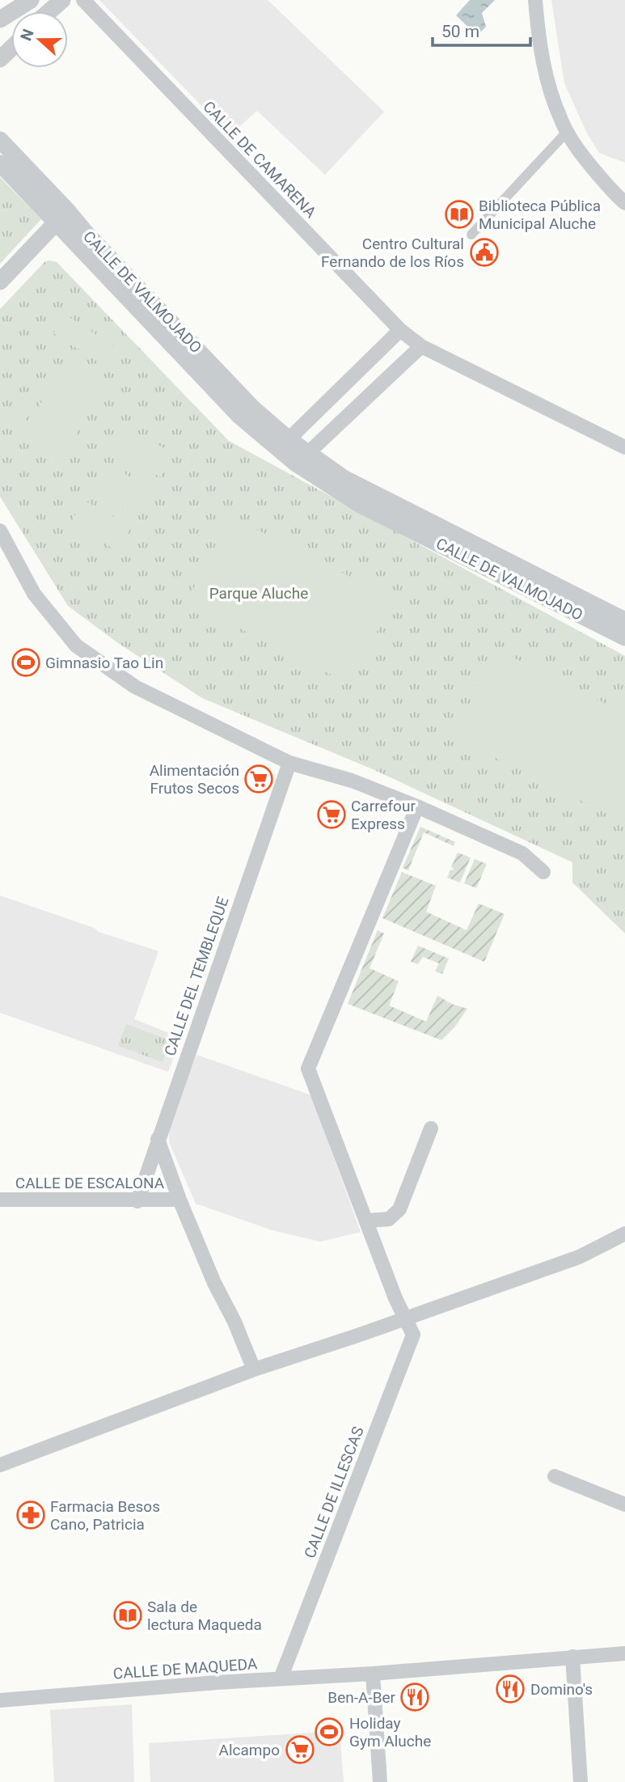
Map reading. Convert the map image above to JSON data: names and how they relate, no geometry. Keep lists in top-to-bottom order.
{
  "streets": {
    "street": [
      "CALLE DE CAMARENA",
      "CALLE DE VALMOJADO",
      "CALLE DEL TEMBLEQUE",
      "CALLE DE ESCALONA",
      "CALLE DE ILLESCAS",
      "CALLE DE MAQUEDA"
    ]
  },
  "crossings": [
    ["CALLE DEL TEMBLEQUE", "CALLE DE ESCALONA"],
    ["CALLE DE ILLESCAS", "CALLE DE MAQUEDA"]
  ],
  "parks": ["Parque Aluche"],
  "places": {
    "library": ["Biblioteca Pública Municipal Aluche", "Sala de lectura Maqueda"],
    "public building": ["Centro Cultural Fernando de los Ríos"],
    "sports": ["Gimnasio Tao Lin", "Holiday Gym Aluche"],
    "supermarket": ["Alimentación Frutos Secos", "Carrefour Express", "Alcampo"],
    "pharmacy": ["Farmacia Besos Cano, Patricia"],
    "restaurant": ["Domino's", "Ben-A-Ber"]
  },
  "scale_bar": "50 m",
  "north": "left"
}
